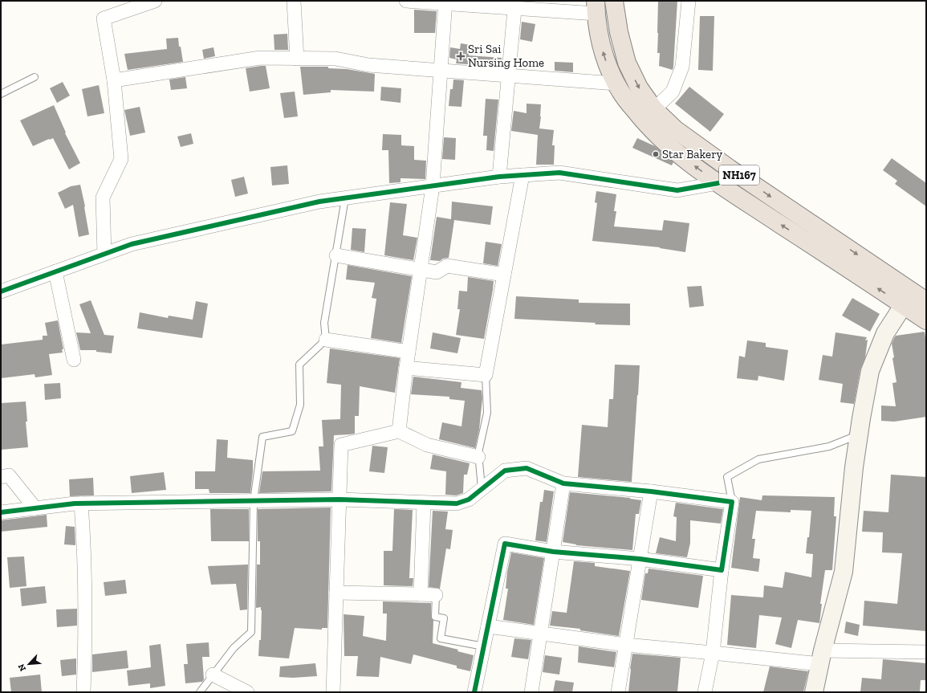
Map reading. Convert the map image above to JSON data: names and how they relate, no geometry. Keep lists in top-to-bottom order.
{
  "streets": {
    "highway": ["NH167"]
  },
  "places": {
    "health": ["Sri Sai Nursing Home"],
    "other": ["Star Bakery"]
  },
  "north": "bottom left"
}
